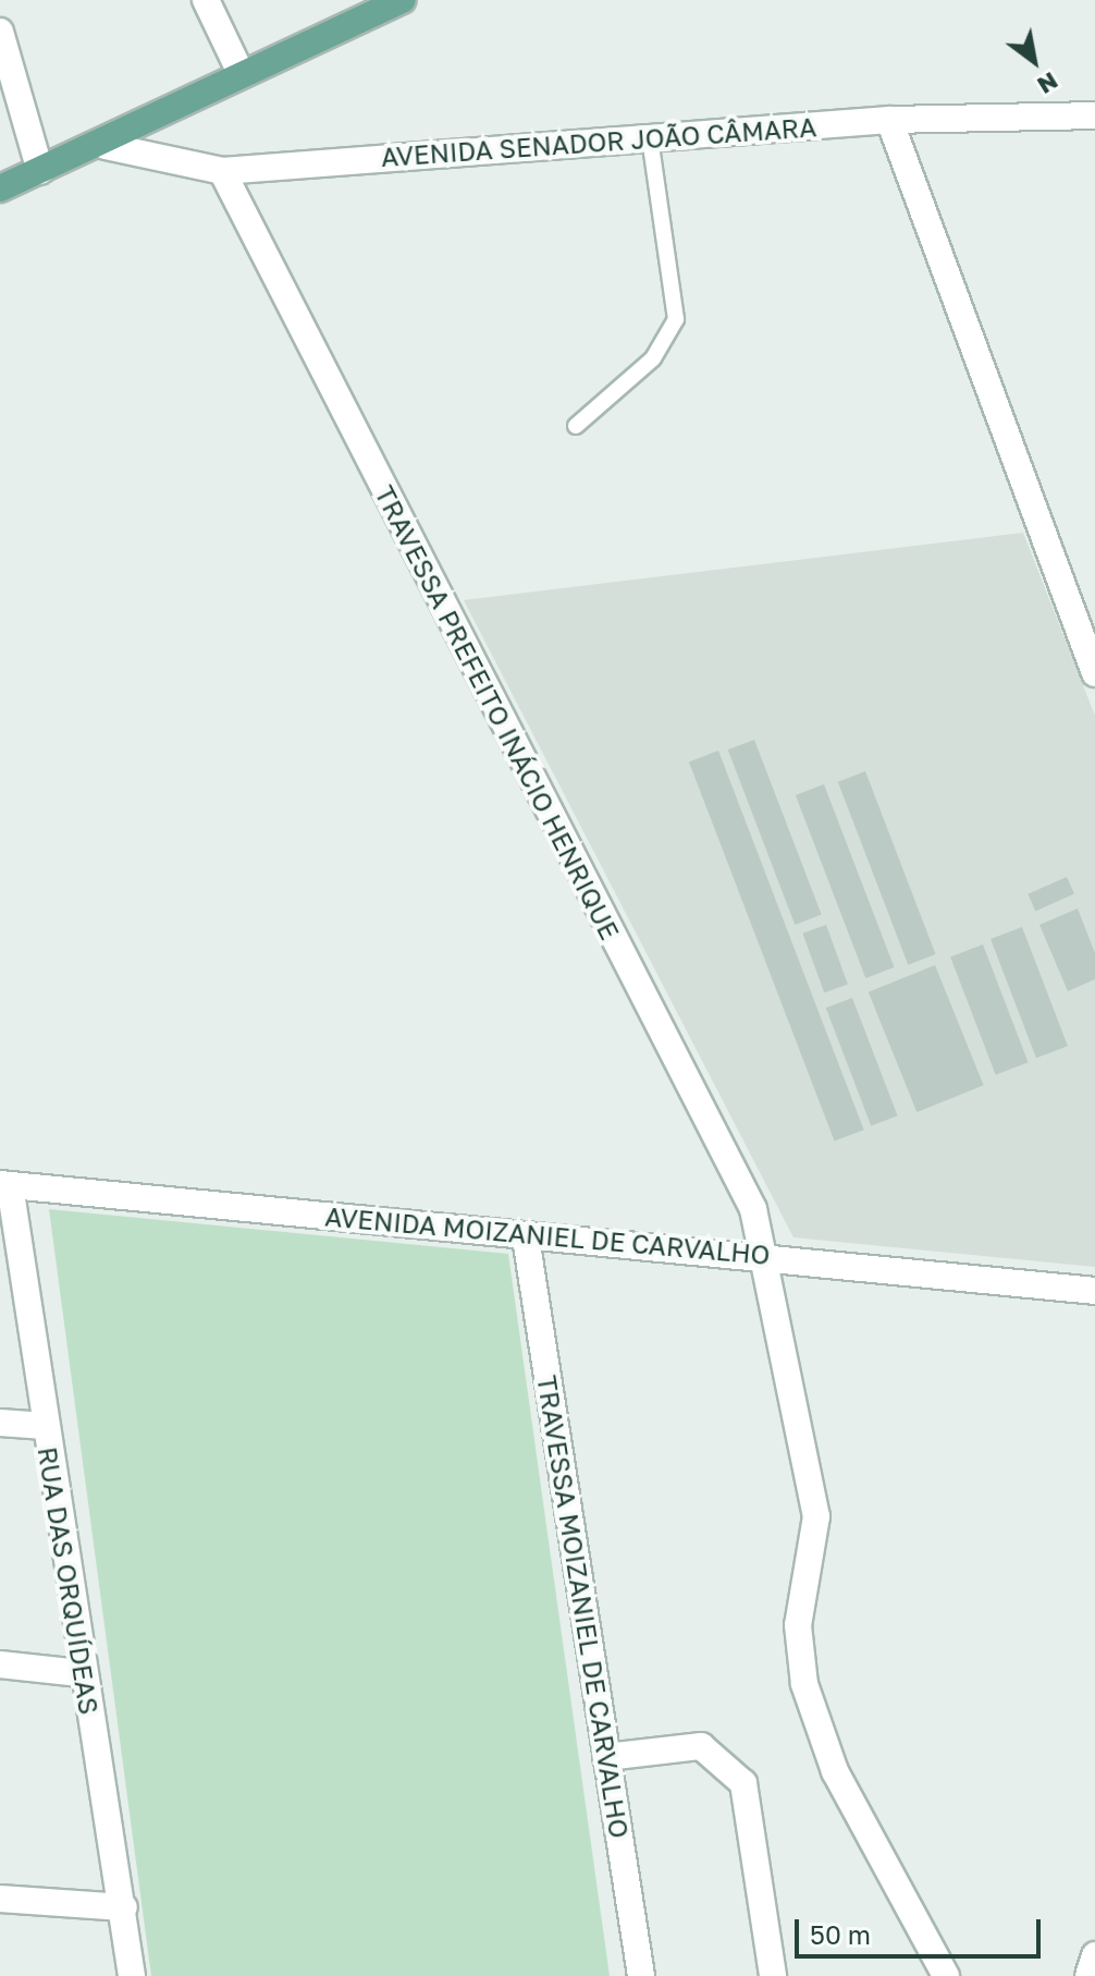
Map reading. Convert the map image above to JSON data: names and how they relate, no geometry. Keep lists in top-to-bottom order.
{
  "streets": {
    "street": [
      "AVENIDA SENADOR JOÃO CÂMARA",
      "TRAVESSA PREFEITO INÁCIO HENRIQUE",
      "AVENIDA MOIZANIEL DE CARVALHO",
      "RUA DAS ORQUÍDEAS",
      "TRAVESSA MOIZANIEL DE CARVALHO"
    ]
  },
  "crossings": [
    ["AVENIDA SENADOR JOÃO CÂMARA", "TRAVESSA PREFEITO INÁCIO HENRIQUE"],
    ["TRAVESSA PREFEITO INÁCIO HENRIQUE", "AVENIDA MOIZANIEL DE CARVALHO"],
    ["AVENIDA MOIZANIEL DE CARVALHO", "RUA DAS ORQUÍDEAS"],
    ["AVENIDA MOIZANIEL DE CARVALHO", "TRAVESSA MOIZANIEL DE CARVALHO"]
  ],
  "scale_bar": "50 m",
  "north": "bottom right"
}
